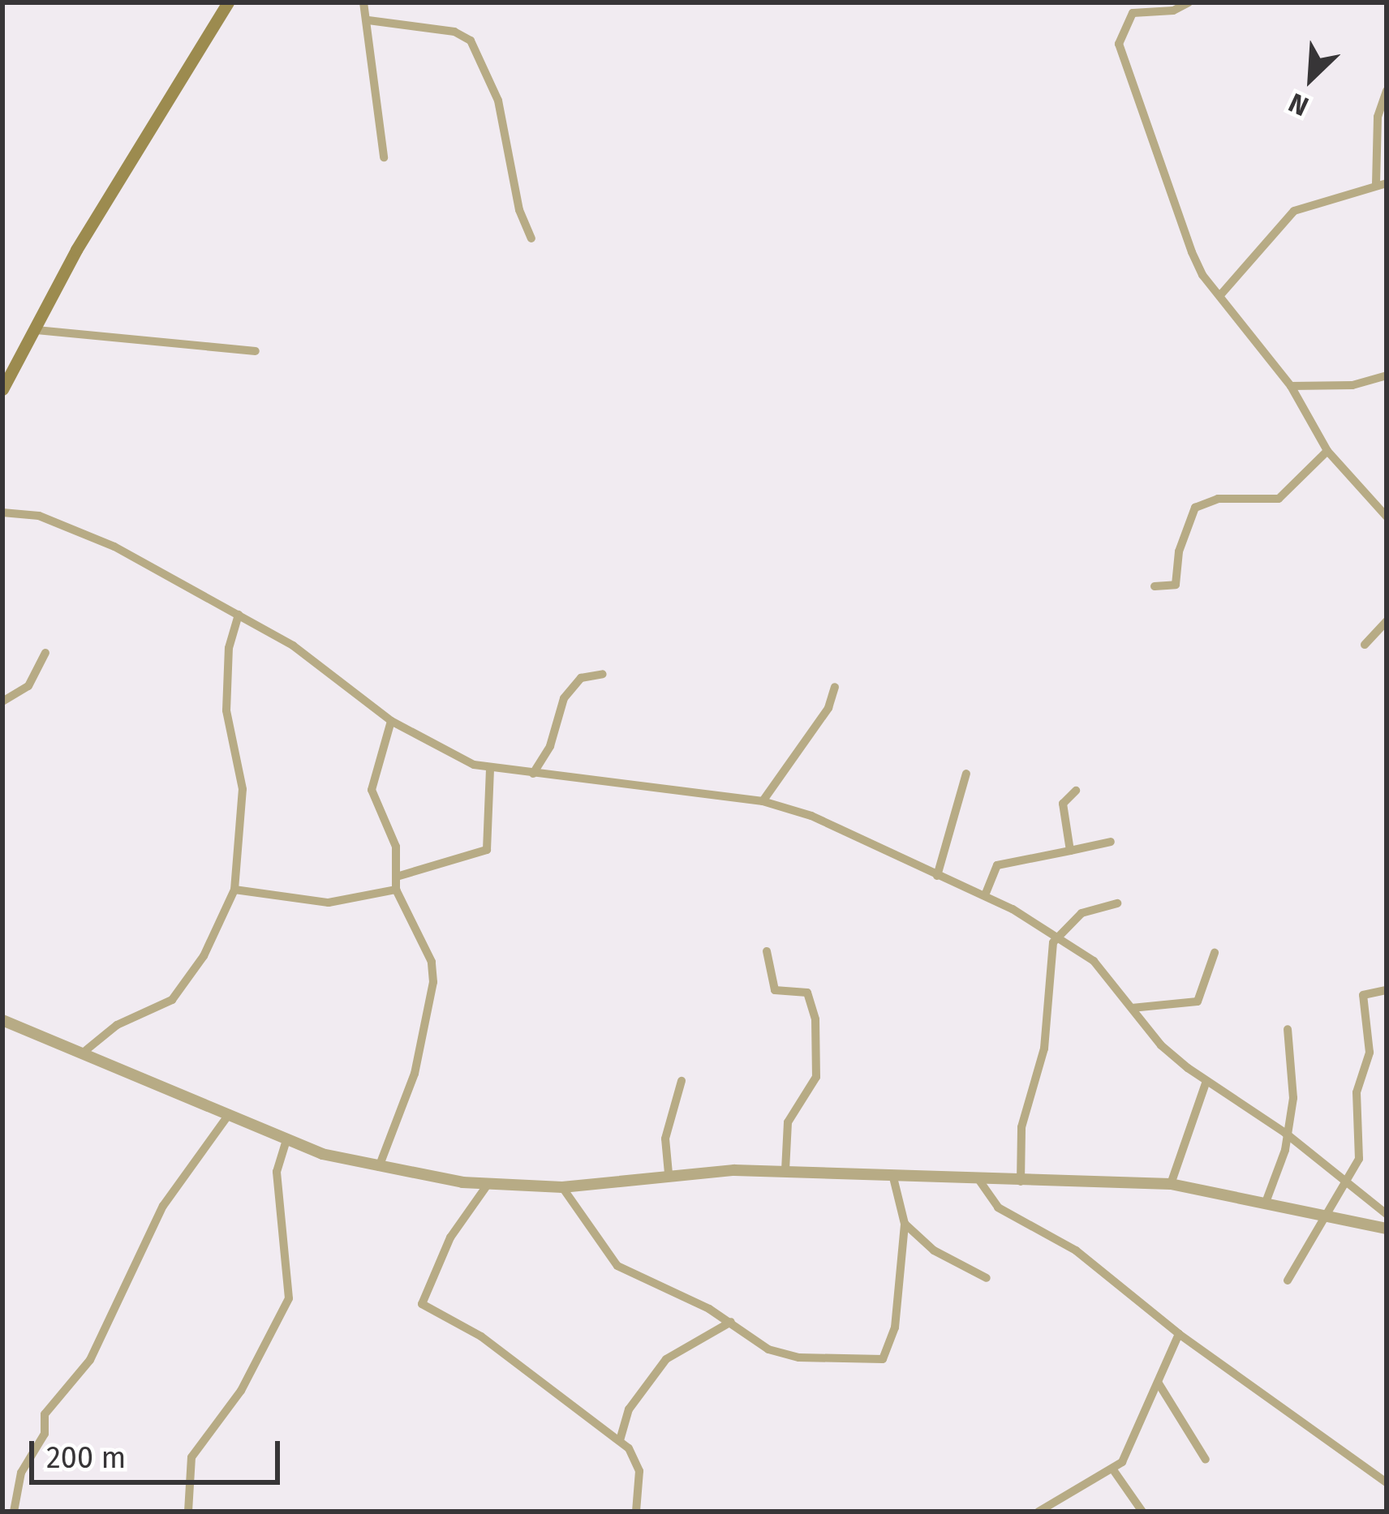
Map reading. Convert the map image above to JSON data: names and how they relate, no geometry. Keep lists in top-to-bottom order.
{
  "scale_bar": "200 m",
  "north": "bottom left"
}
